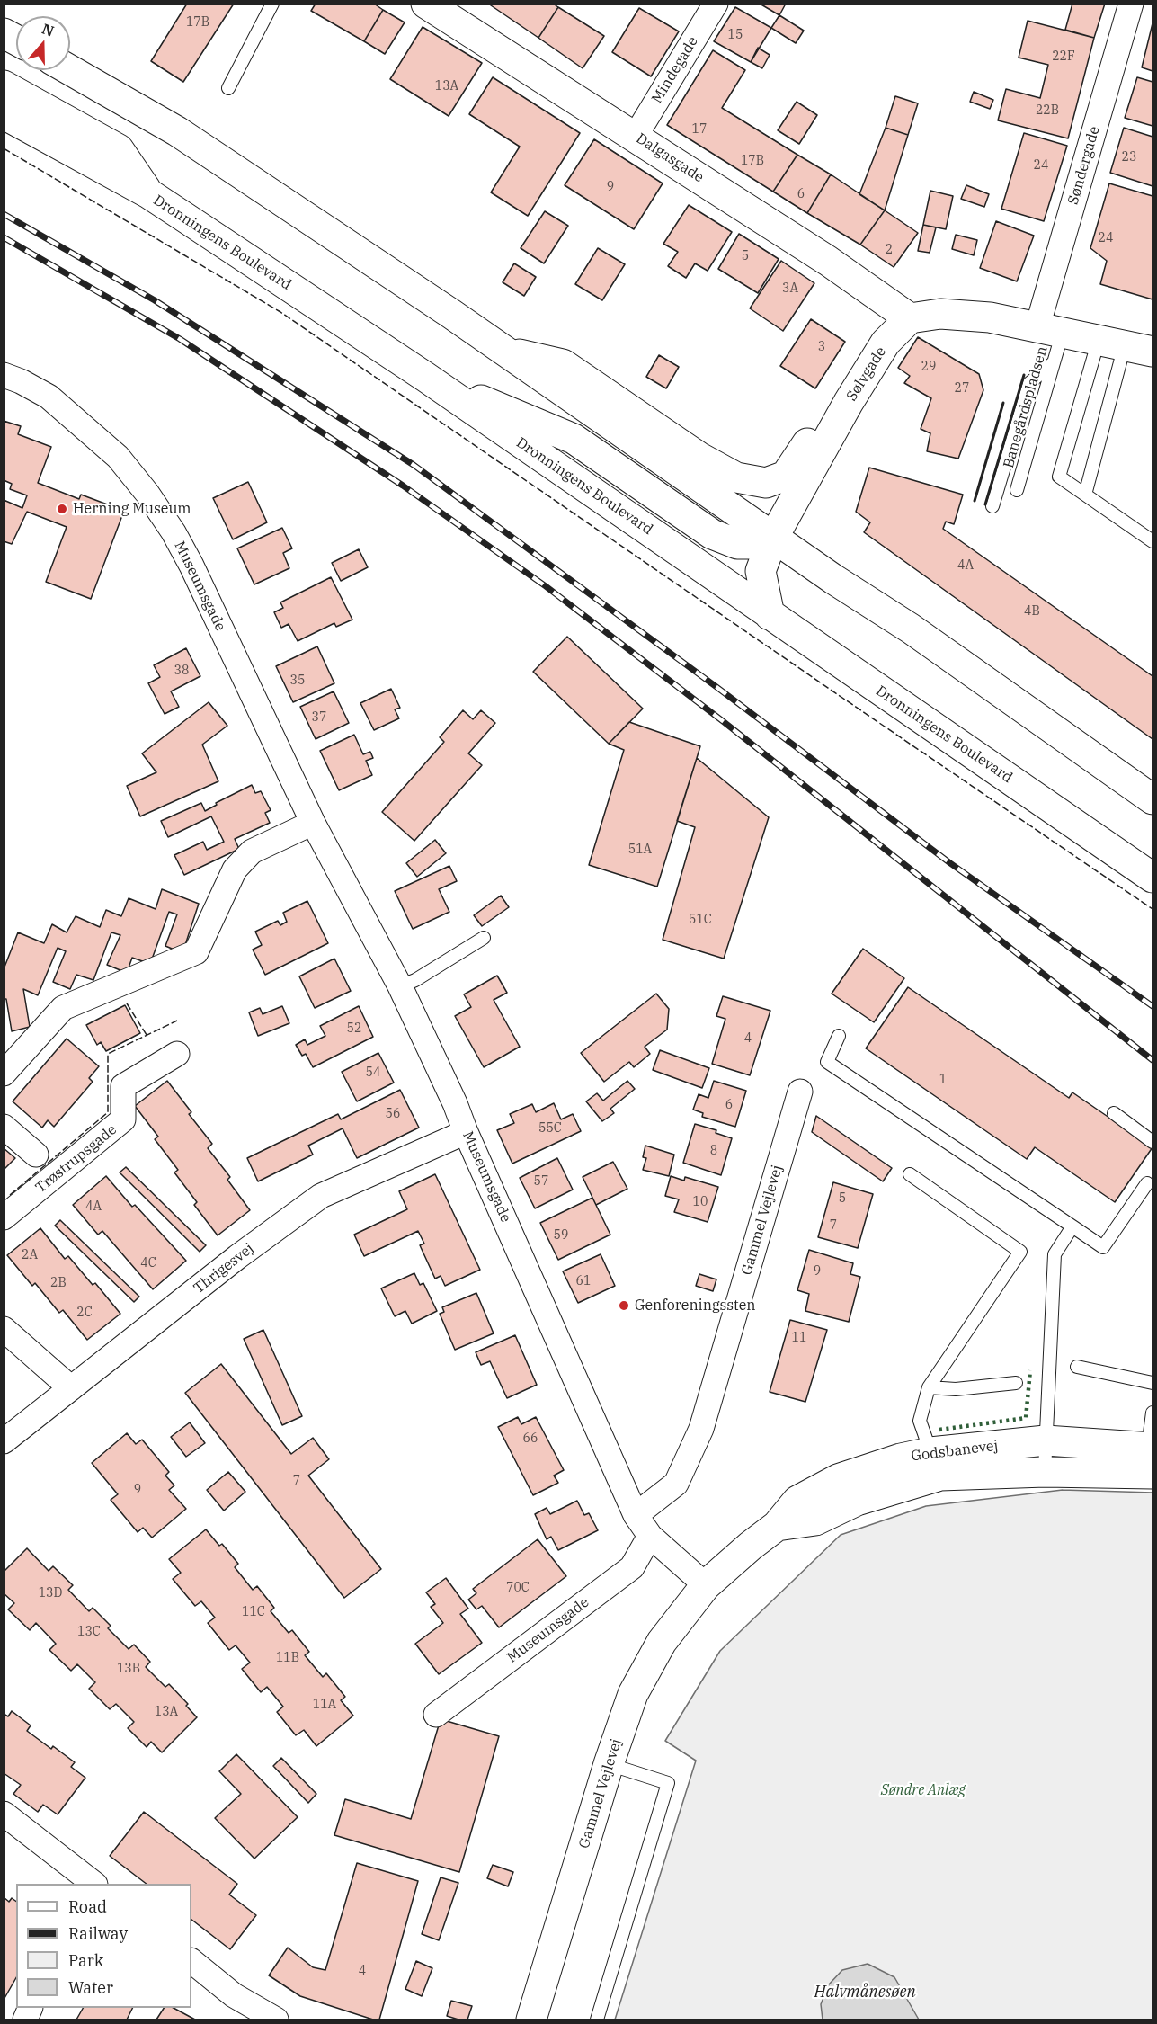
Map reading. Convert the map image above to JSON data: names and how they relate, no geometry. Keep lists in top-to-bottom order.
{
  "streets": {
    "main road": [
      "Dalgasgade",
      "Dronningens Boulevard",
      "Sølvgade",
      "Gammel Vejlevej",
      "Godsbanevej"
    ],
    "street": [
      "Mindegade",
      "Søndergade",
      "Museumsgade",
      "Trøstrupsgade",
      "Thrigesvej"
    ],
    "lane": ["Banegårdspladsen"]
  },
  "crossings": [
    ["Mindegade", "Dalgasgade"],
    ["Dalgasgade", "Sølvgade"],
    ["Søndergade", "Banegårdspladsen"],
    ["Dronningens Boulevard", "Sølvgade"],
    ["Museumsgade", "Gammel Vejlevej"],
    ["Museumsgade", "Thrigesvej"],
    ["Museumsgade", "Godsbanevej"],
    ["Gammel Vejlevej", "Godsbanevej"]
  ],
  "water": ["Halvmånesøen"],
  "parks": ["Søndre Anlæg"],
  "places": ["Herning Museum", "Genforeningssten"],
  "house_numbers": [
    "17B",
    "15",
    "22F",
    "13A",
    "22B",
    "17",
    "23",
    "17B",
    "24",
    "9",
    "6",
    "24",
    "2",
    "5",
    "3A",
    "3",
    "29",
    "27",
    "4A",
    "4B",
    "38",
    "35",
    "37",
    "51A",
    "51C",
    "52",
    "4",
    "54",
    "1",
    "6",
    "56",
    "55C",
    "8",
    "57",
    "5",
    "10",
    "4A",
    "7",
    "59",
    "2A",
    "4C",
    "9",
    "61",
    "2B",
    "2C",
    "11",
    "66",
    "7",
    "9",
    "70C",
    "13D",
    "11C",
    "13C",
    "11B",
    "13B",
    "11A",
    "13A",
    "4"
  ],
  "legend": [
    "Road",
    "Railway",
    "Park",
    "Water"
  ],
  "north": "top"
}
